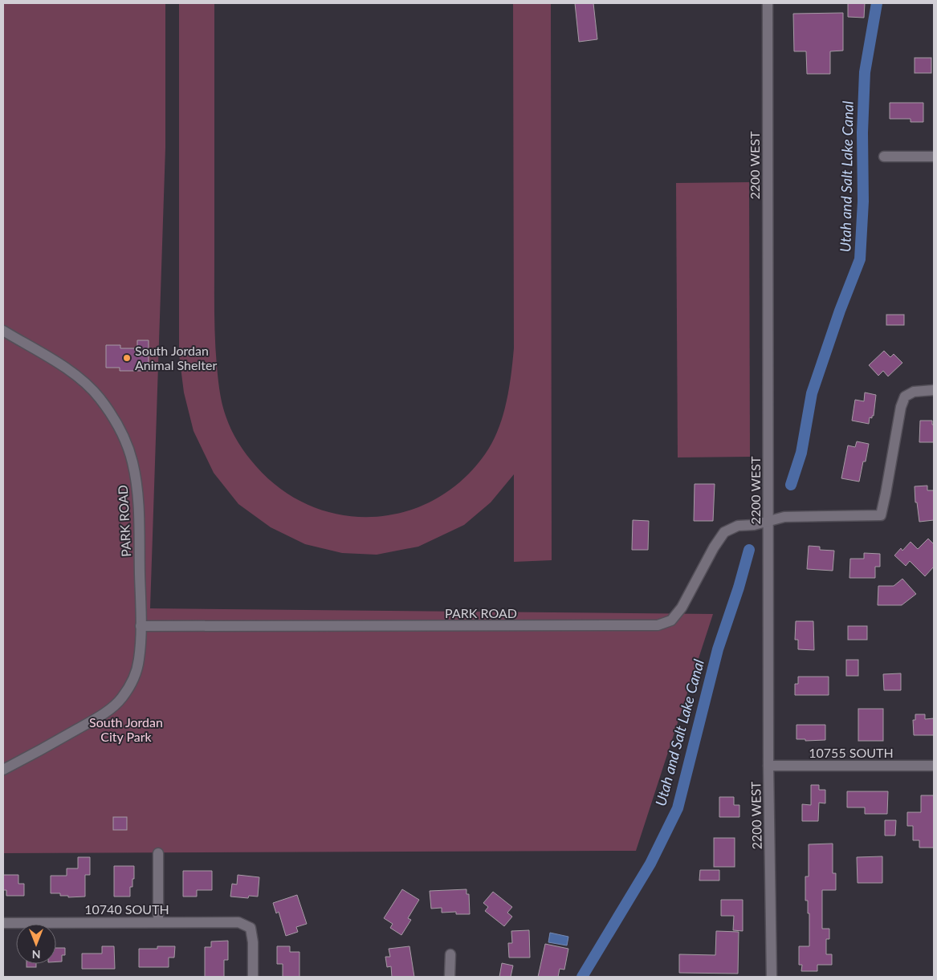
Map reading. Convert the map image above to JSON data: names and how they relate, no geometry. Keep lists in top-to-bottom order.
{
  "streets": {
    "street": [
      "2200 WEST",
      "PARK ROAD",
      "10755 SOUTH",
      "10740 SOUTH"
    ]
  },
  "crossings": [
    ["2200 WEST", "PARK ROAD"],
    ["2200 WEST", "10755 SOUTH"]
  ],
  "water": ["Utah and Salt Lake Canal"],
  "parks": ["South Jordan City Park"],
  "places": ["South Jordan Animal Shelter"],
  "north": "bottom"
}
